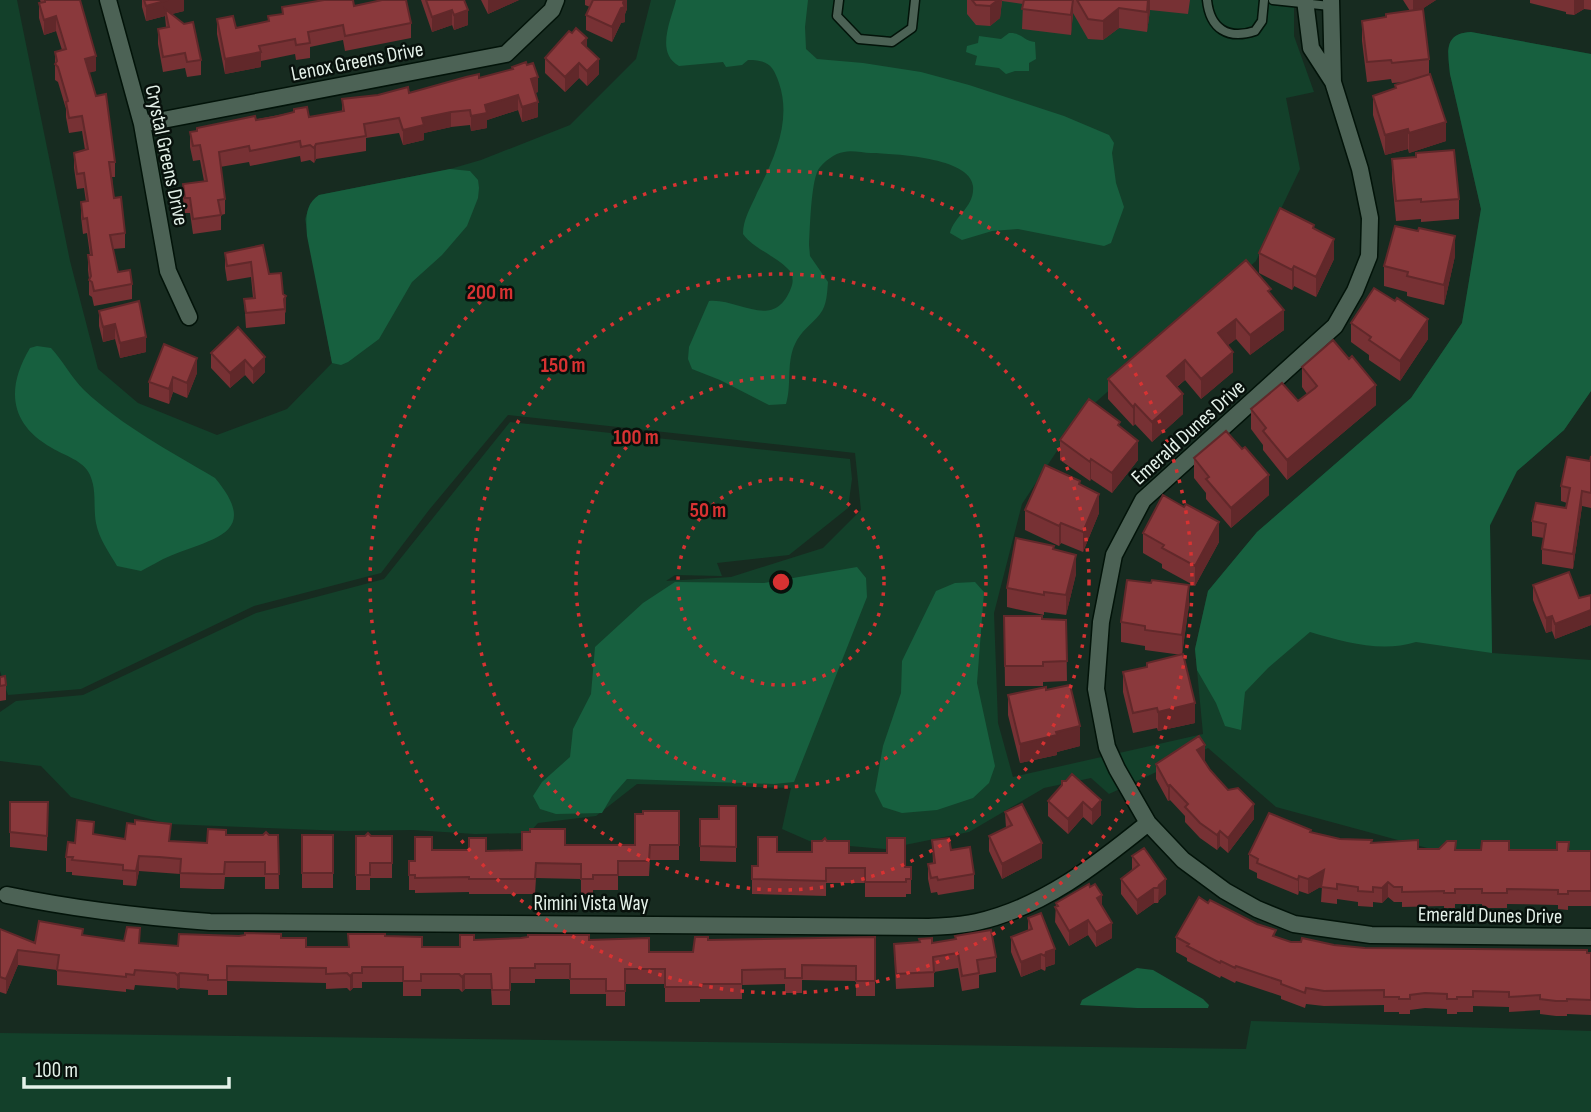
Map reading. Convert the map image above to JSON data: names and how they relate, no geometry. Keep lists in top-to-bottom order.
{
  "streets": {
    "street": [
      "Lenox Greens Drive",
      "Crystal Greens Drive",
      "Emerald Dunes Drive",
      "Rimini Vista Way"
    ]
  },
  "crossings": [
    ["Lenox Greens Drive", "Crystal Greens Drive"],
    ["Emerald Dunes Drive", "Rimini Vista Way"]
  ],
  "scale_bar": "100 m",
  "rings": [
    "200 m",
    "150 m",
    "100 m",
    "50 m"
  ]
}
